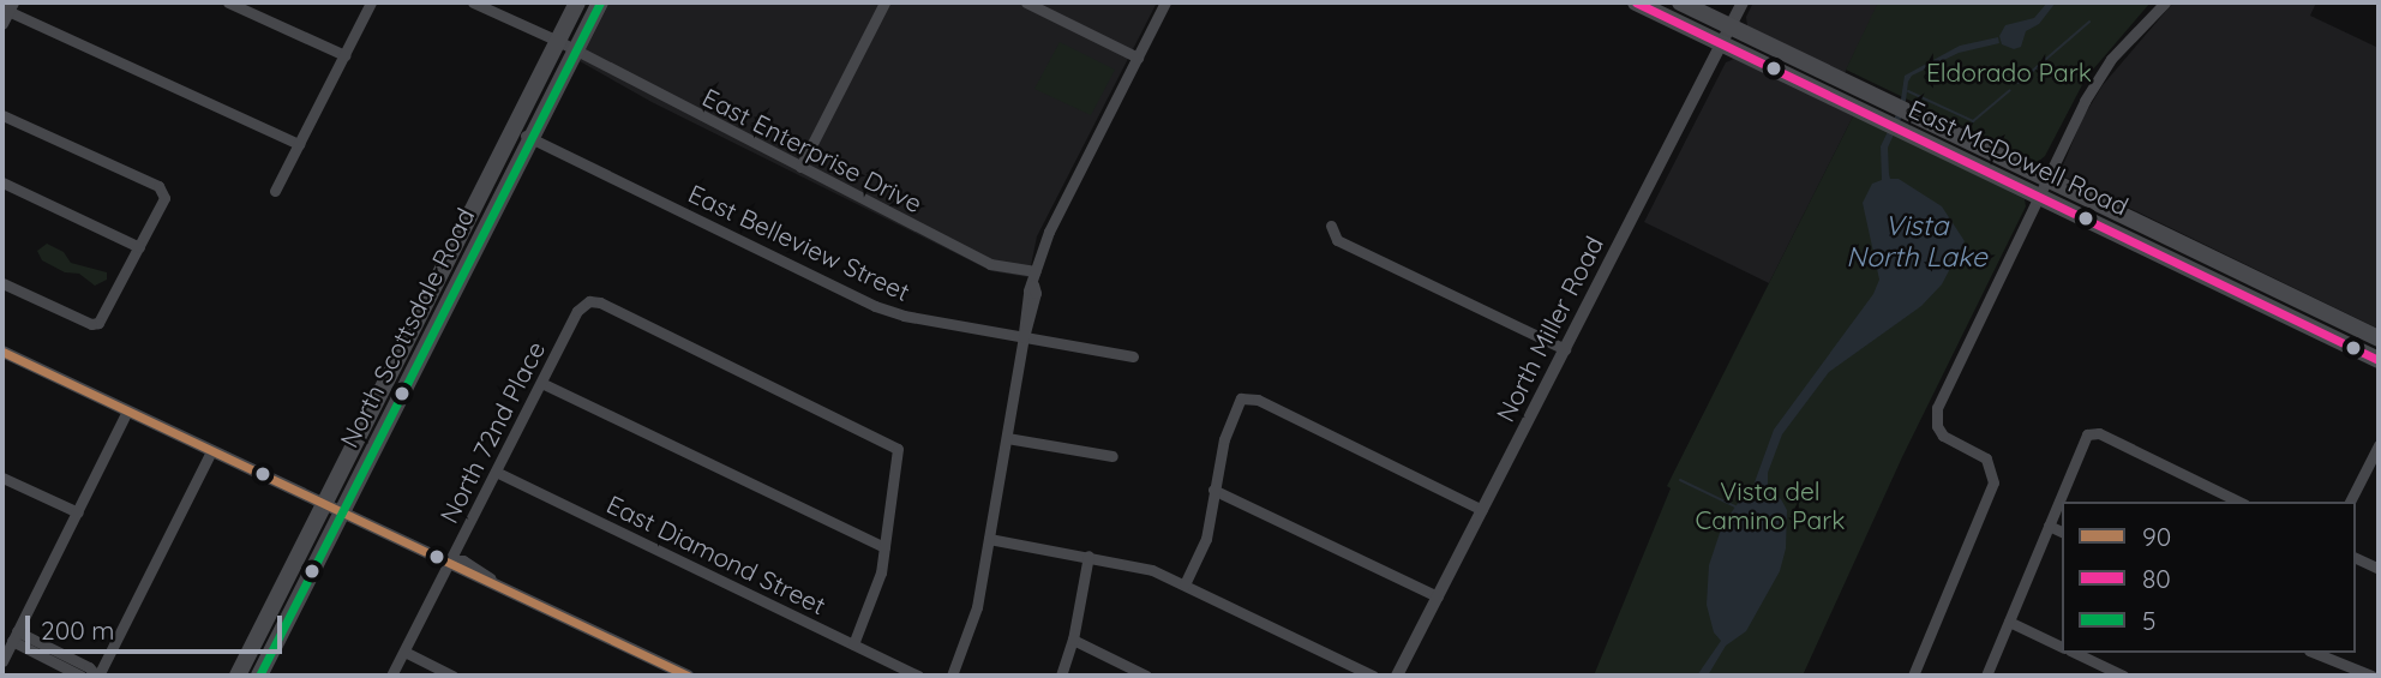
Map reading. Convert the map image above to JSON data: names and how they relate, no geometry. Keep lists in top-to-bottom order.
{
  "streets": {
    "main road": ["East McDowell Road", "North Scottsdale Road"],
    "street": [
      "East Enterprise Drive",
      "East Belleview Street",
      "North Miller Road",
      "North 72nd Place",
      "East Diamond Street"
    ]
  },
  "crossings": [
    ["East Enterprise Drive", "North Scottsdale Road"],
    ["East McDowell Road", "North Miller Road"],
    ["East Belleview Street", "North Scottsdale Road"],
    ["North 72nd Place", "East Diamond Street"]
  ],
  "water": ["Vista North Lake"],
  "parks": ["Eldorado Park", "Vista del Camino Park"],
  "lines": ["transit line 80", "transit line 5", "transit line 90"],
  "legend": ["90", "80", "5"],
  "scale_bar": "200 m"
}
